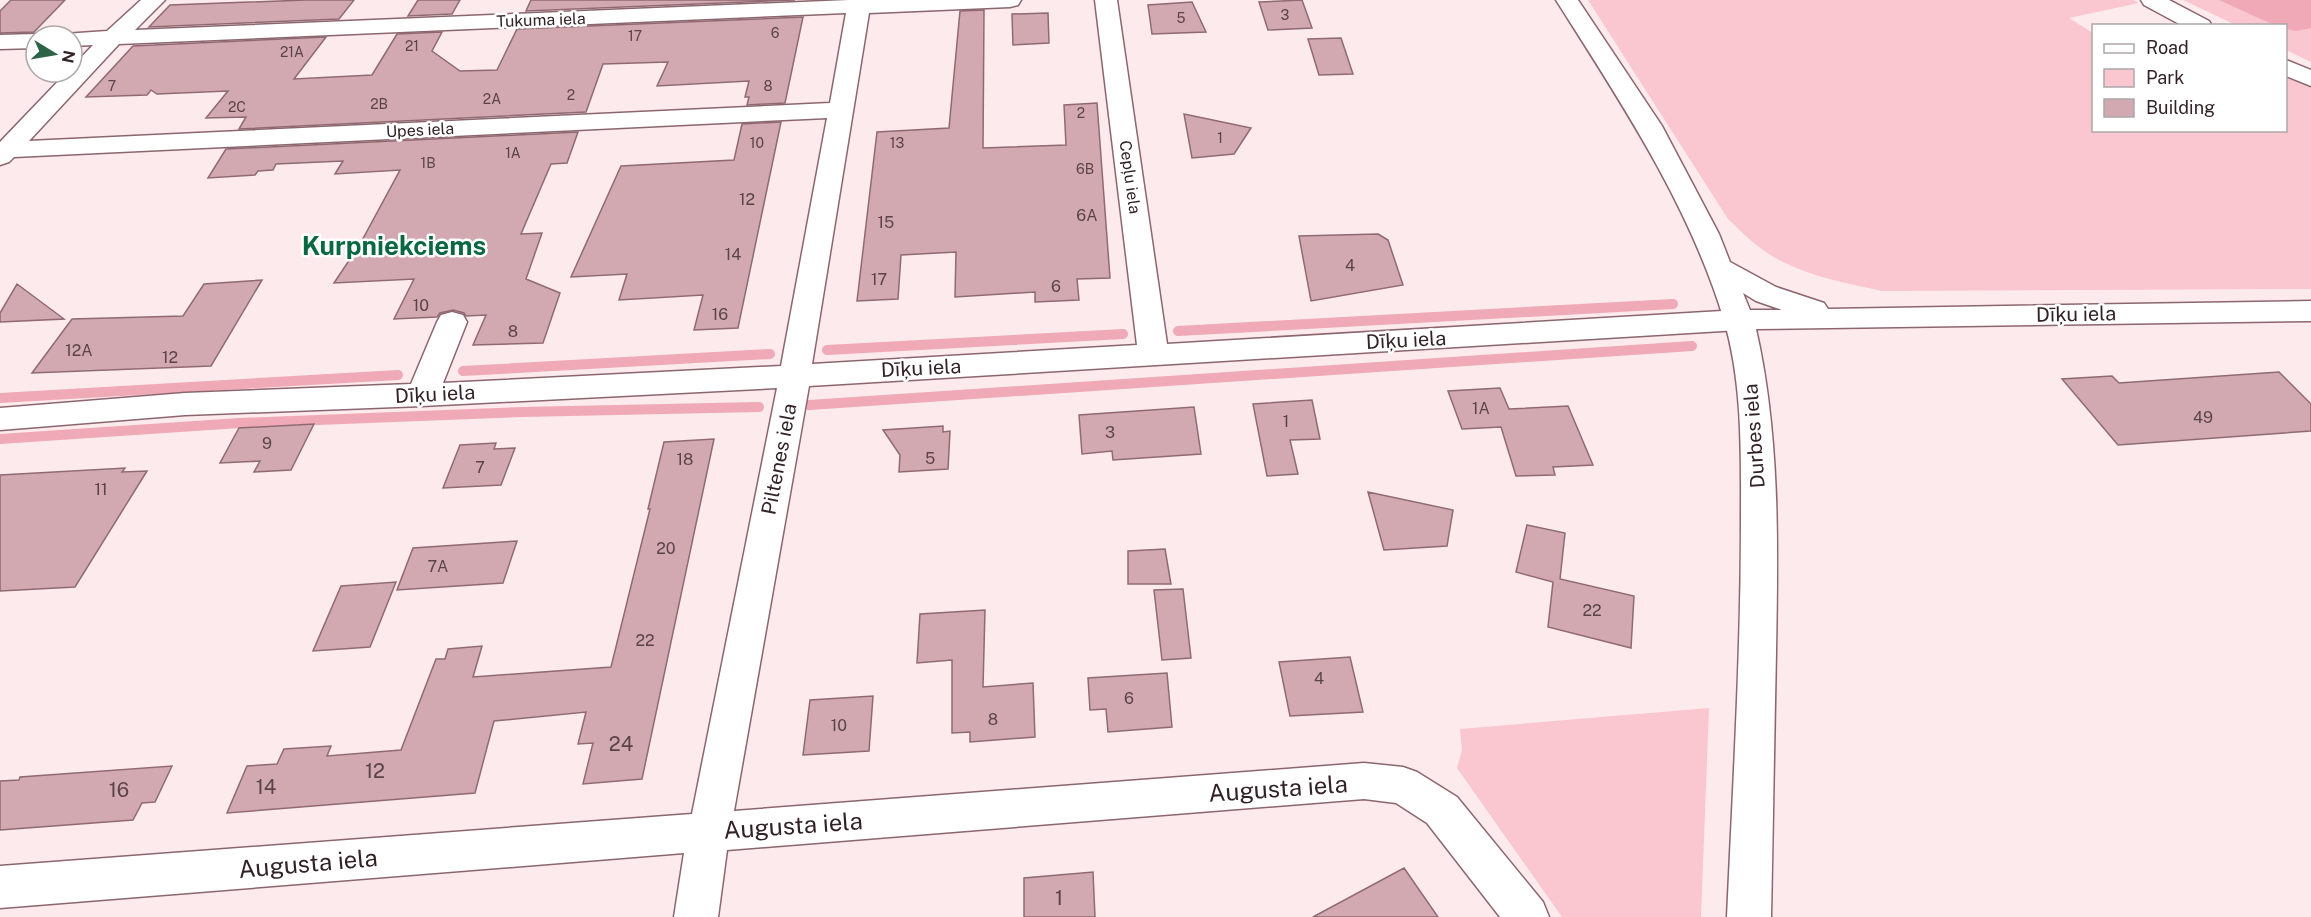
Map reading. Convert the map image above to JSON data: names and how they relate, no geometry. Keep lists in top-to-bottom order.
{
  "streets": {
    "street": [
      "Tukuma iela",
      "Upes iela",
      "Cepļu iela",
      "Dīķu iela",
      "Durbes iela",
      "Piltenes iela",
      "Augusta iela"
    ]
  },
  "crossings": [
    ["Tukuma iela", "Piltenes iela"],
    ["Upes iela", "Piltenes iela"],
    ["Cepļu iela", "Dīķu iela"],
    ["Dīķu iela", "Durbes iela"],
    ["Dīķu iela", "Piltenes iela"],
    ["Piltenes iela", "Augusta iela"]
  ],
  "districts": ["Kurpniekciems"],
  "house_numbers": [
    "3",
    "5",
    "6",
    "17",
    "21",
    "21A",
    "7",
    "8",
    "2",
    "2A",
    "2B",
    "2C",
    "2",
    "1",
    "10",
    "13",
    "1A",
    "1B",
    "6B",
    "12",
    "6A",
    "15",
    "14",
    "4",
    "17",
    "6",
    "10",
    "16",
    "8",
    "12A",
    "12",
    "1A",
    "49",
    "1",
    "3",
    "9",
    "5",
    "18",
    "7",
    "11",
    "20",
    "7A",
    "22",
    "22",
    "4",
    "6",
    "8",
    "10",
    "24",
    "12",
    "14",
    "16",
    "1"
  ],
  "legend": ["Road", "Park", "Building"],
  "north": "right"
}
